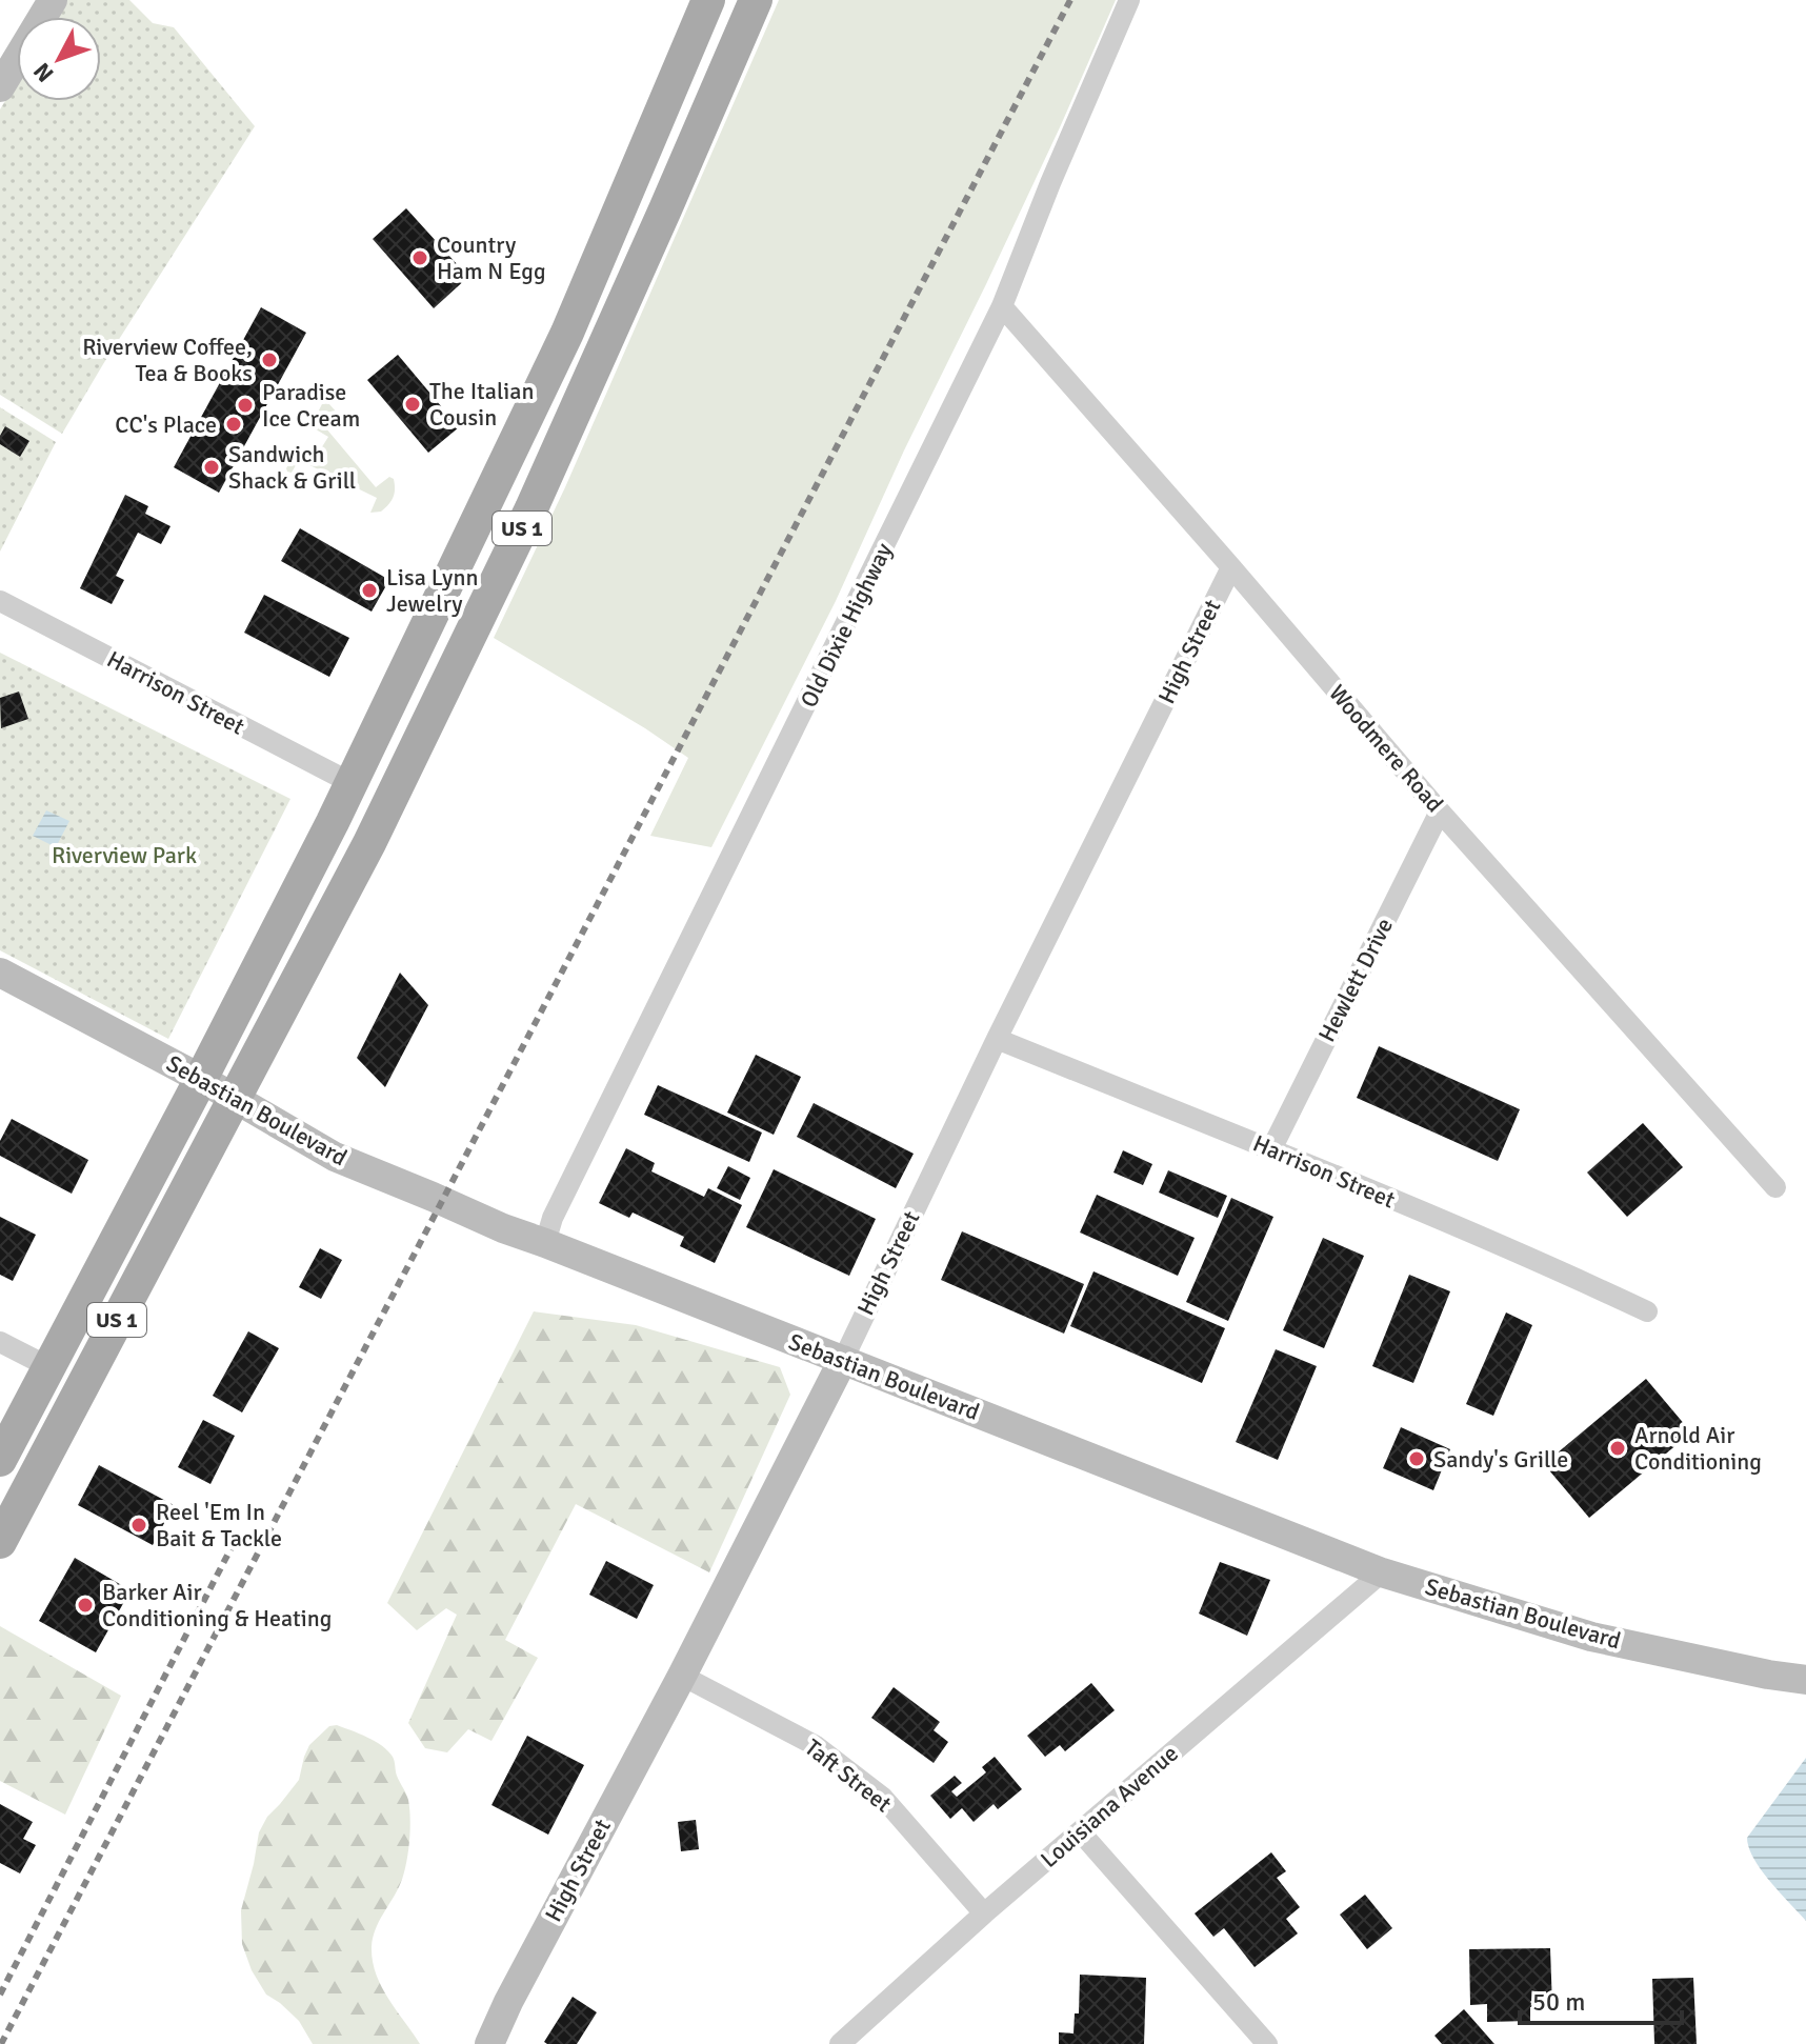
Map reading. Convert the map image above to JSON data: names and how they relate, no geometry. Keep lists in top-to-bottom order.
{
  "streets": {
    "main road": ["US 1", "High Street", "Sebastian Boulevard"],
    "street": [
      "Old Dixie Highway",
      "Harrison Street",
      "Woodmere Road",
      "Hewlett Drive",
      "Taft Street",
      "Louisiana Avenue"
    ]
  },
  "crossings": [
    ["US 1", "Harrison Street"],
    ["US 1", "Sebastian Boulevard"],
    ["Old Dixie Highway", "Woodmere Road"],
    ["Old Dixie Highway", "Sebastian Boulevard"],
    ["High Street", "Harrison Street"],
    ["High Street", "Woodmere Road"],
    ["High Street", "Sebastian Boulevard"],
    ["High Street", "Taft Street"],
    ["Harrison Street", "Hewlett Drive"],
    ["Woodmere Road", "Hewlett Drive"],
    ["Sebastian Boulevard", "Louisiana Avenue"],
    ["Taft Street", "Louisiana Avenue"]
  ],
  "parks": ["Riverview Park"],
  "places": [
    "Country Ham N Egg",
    "Riverview Coffee, Tea & Books",
    "The Italian Cousin",
    "Paradise Ice Cream",
    "CC's Place",
    "Sandwich Shack & Grill",
    "Lisa Lynn Jewelry",
    "Arnold Air Conditioning",
    "Sandy's Grille",
    "Reel 'Em In Bait & Tackle",
    "Barker Air Conditioning & Heating"
  ],
  "scale_bar": "50 m",
  "north": "bottom left"
}
